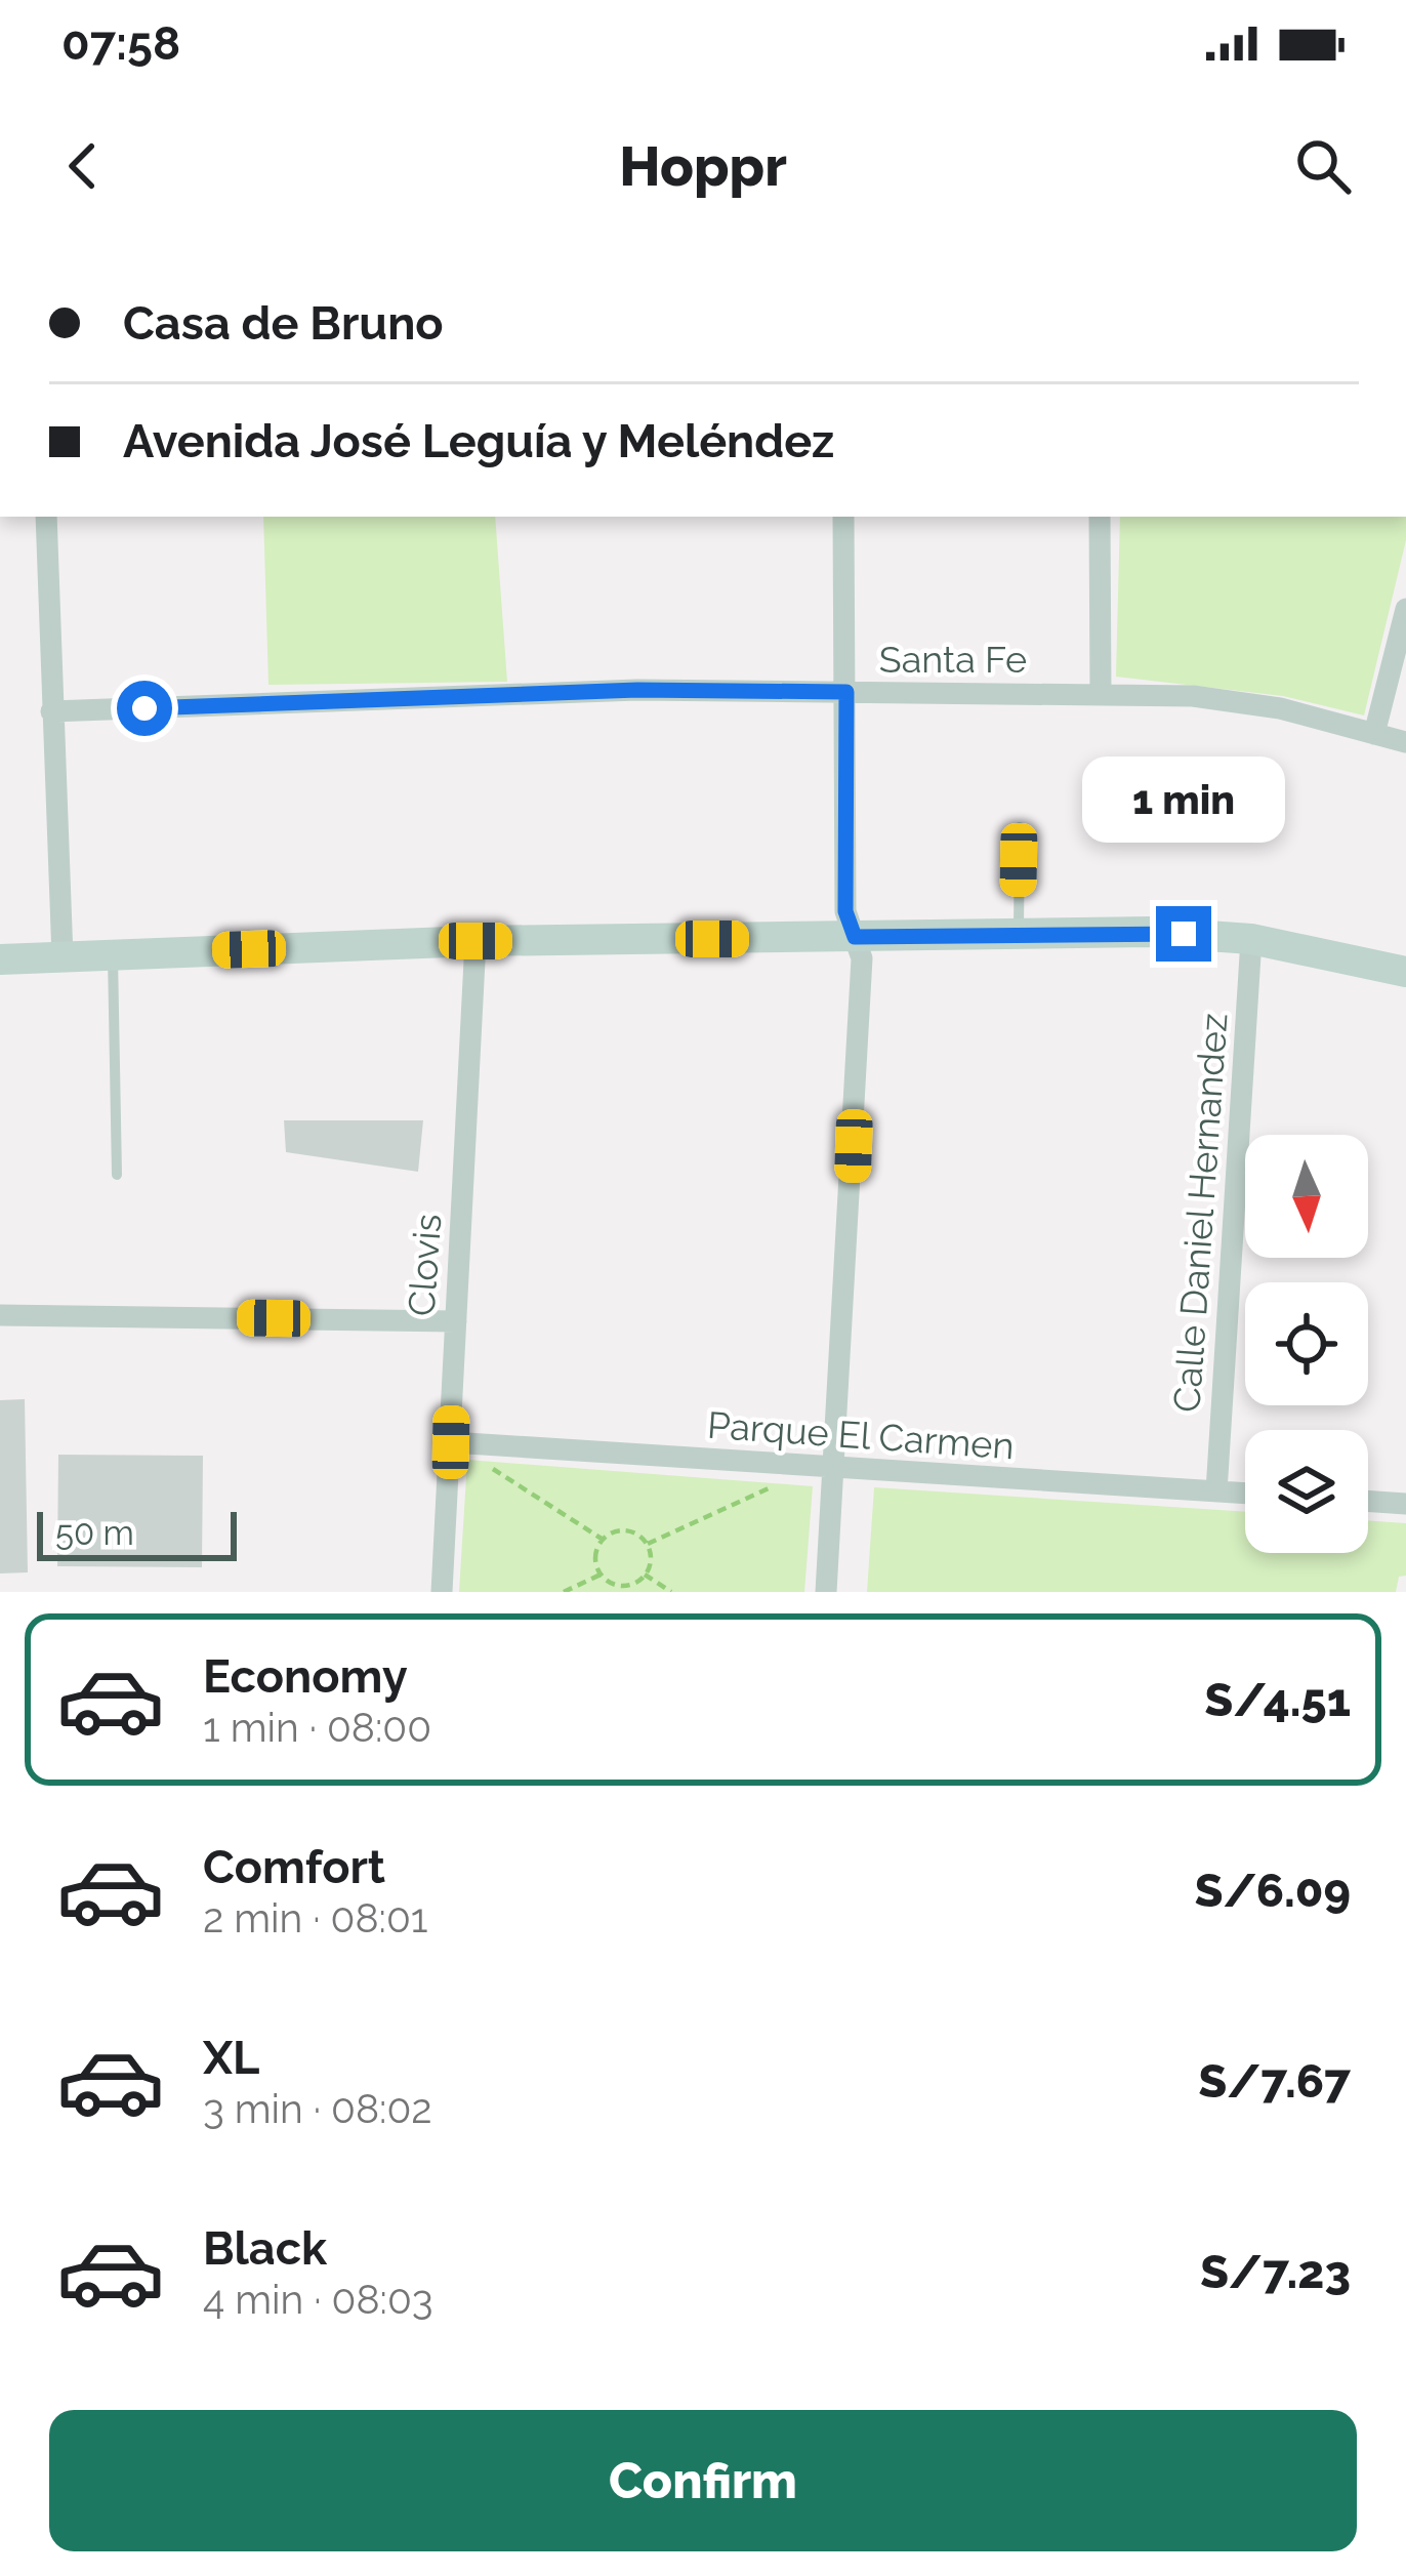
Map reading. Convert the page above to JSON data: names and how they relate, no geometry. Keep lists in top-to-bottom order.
{
  "streets": {
    "street": [
      "Santa Fe",
      "Calle Daniel Hernandez",
      "Clovis",
      "Parque El Carmen"
    ]
  },
  "crossings": [
    ["Calle Daniel Hernandez", "Parque El Carmen"],
    ["Clovis", "Parque El Carmen"]
  ],
  "scale_bar": "50 m",
  "north": "bottom",
  "page": {
    "status": "07:58",
    "header": "Hoppr",
    "banner": ["Casa de Bruno", "Avenida José Leguía y Meléndez"],
    "bubble": "1 min",
    "scale": "50 m",
    "list": [
      {
        "name": "Economy",
        "note": "1 min · 08:00",
        "value": "S/4.51"
      },
      {
        "name": "Comfort",
        "note": "2 min · 08:01",
        "value": "S/6.09"
      },
      {
        "name": "XL",
        "note": "3 min · 08:02",
        "value": "S/7.67"
      },
      {
        "name": "Black",
        "note": "4 min · 08:03",
        "value": "S/7.23"
      }
    ],
    "buttons": "Confirm"
  }
}
